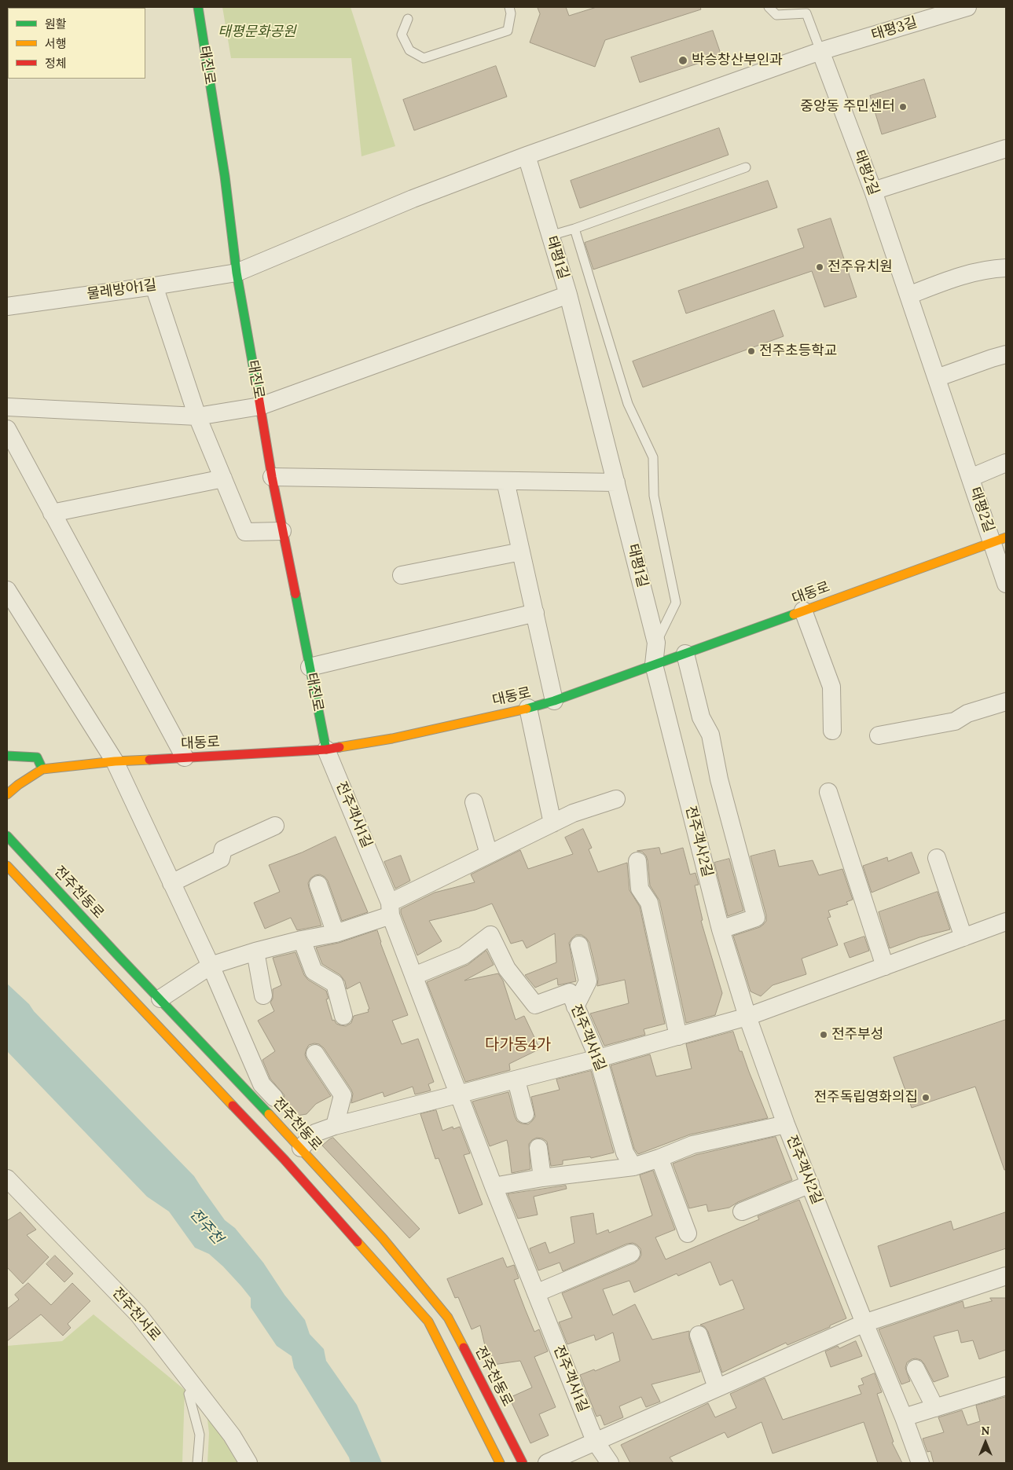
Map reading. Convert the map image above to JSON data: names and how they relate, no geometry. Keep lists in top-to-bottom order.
{
  "streets": {
    "street": [
      "태평3길",
      "태진로",
      "태평2길",
      "태평1길",
      "물레방아1길",
      "대동로",
      "전주객사1길",
      "전주객사2길",
      "전주천동로",
      "전주천서로"
    ]
  },
  "crossings": [
    ["태평3길", "태평2길"],
    ["태평3길", "태평1길"],
    ["태진로", "물레방아1길"],
    ["태진로", "대동로"],
    ["태진로", "전주객사1길"],
    ["태평2길", "대동로"],
    ["태평1길", "대동로"],
    ["태평1길", "전주객사2길"],
    ["대동로", "전주객사1길"],
    ["대동로", "전주객사2길"]
  ],
  "districts": ["다가동4가"],
  "water": ["전주천"],
  "parks": ["태평문화공원"],
  "places": [
    "박승창산부인과",
    "중앙동 주민센터",
    "전주유치원",
    "전주초등학교",
    "전주부성",
    "전주독립영화의집"
  ],
  "legend": ["원활", "서행", "정체"],
  "north": "top"
}
